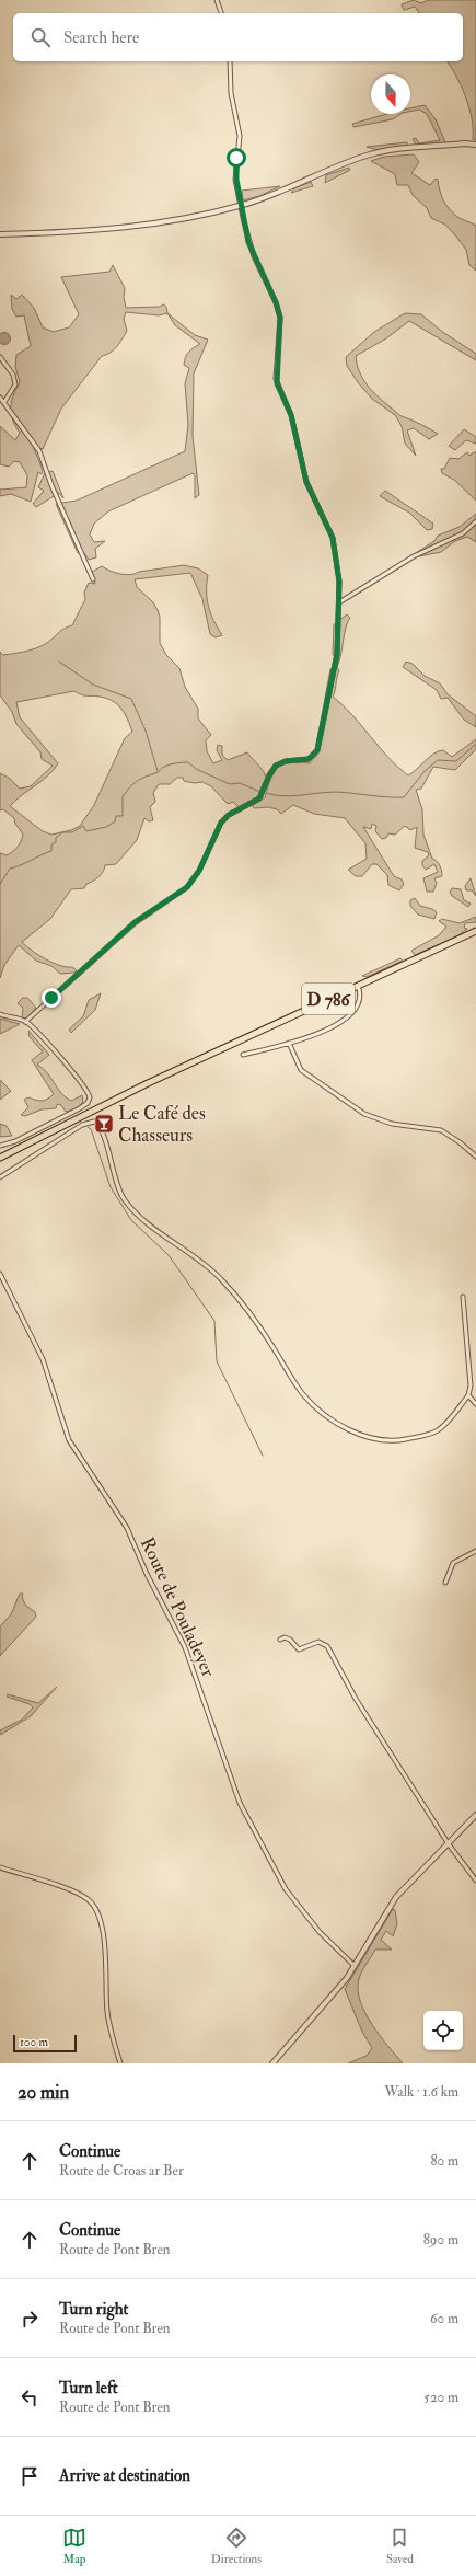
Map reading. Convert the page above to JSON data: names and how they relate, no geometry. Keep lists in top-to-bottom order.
{
  "streets": {
    "main road": ["D 786"],
    "street": ["Route de Pouladeyer"]
  },
  "places": {
    "bar": ["Le Café des Chasseurs"]
  },
  "scale_bar": "100 m",
  "north": "bottom",
  "page": {
    "search": "Search here",
    "scale": "100 m",
    "heading": ["20 min", "Walk · 1.6 km"],
    "list": [
      ["Continue", "Route de Croas ar Ber", "80 m"],
      ["Continue", "Route de Pont Bren", "890 m"],
      ["Turn right", "Route de Pont Bren", "60 m"],
      ["Turn left", "Route de Pont Bren", "520 m"],
      "Arrive at destination"
    ],
    "nav": ["Map", "Directions", "Saved"]
  }
}
